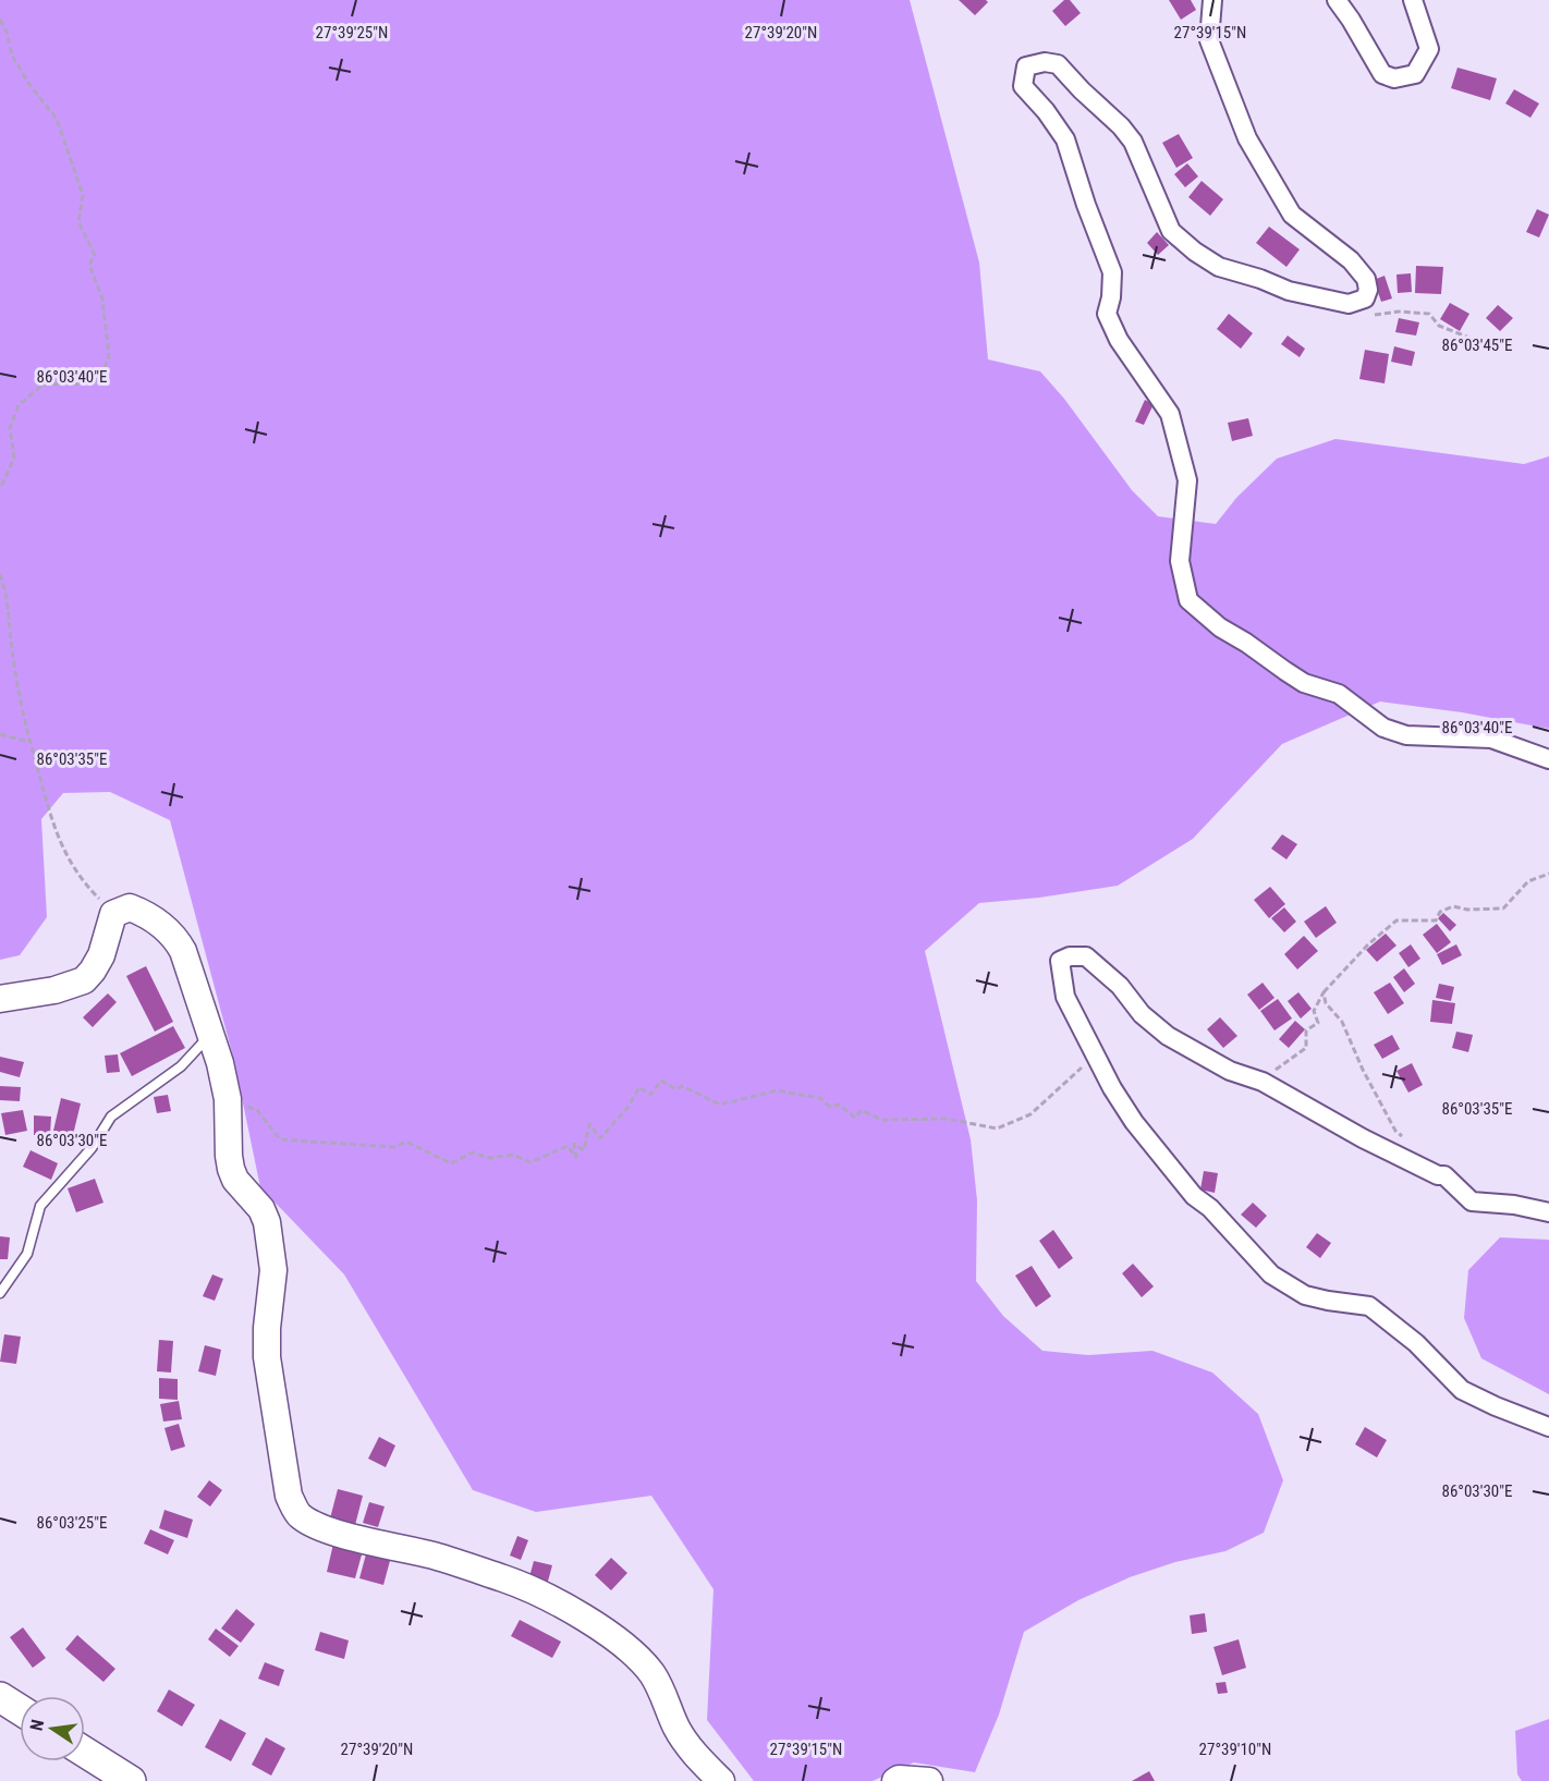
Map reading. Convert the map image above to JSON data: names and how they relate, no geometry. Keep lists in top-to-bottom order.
{
  "north": "left",
  "coordinates": [
    "27°39'25\"N",
    "27°39'20\"N",
    "27°39'15\"N",
    "86°03'45\"E",
    "86°03'40\"E",
    "86°03'35\"E",
    "86°03'30\"E",
    "86°03'25\"E",
    "27°39'10\"N"
  ]
}
